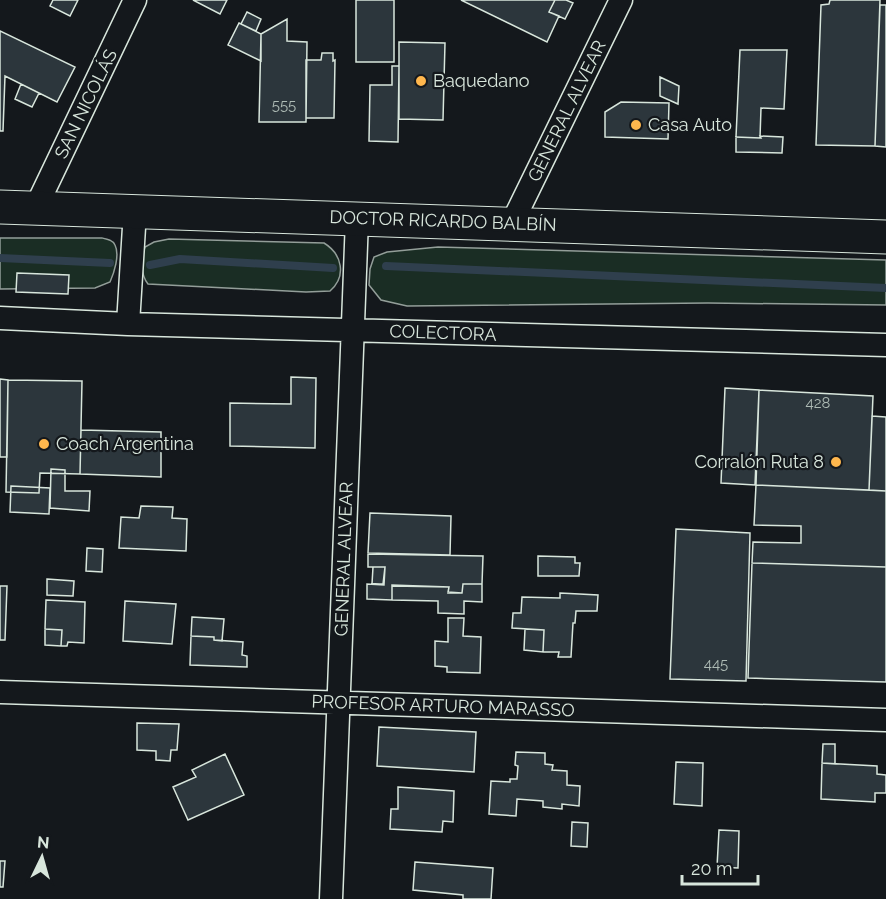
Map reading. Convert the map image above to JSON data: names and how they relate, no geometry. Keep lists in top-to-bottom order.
{
  "streets": {
    "main road": ["DOCTOR RICARDO BALBÍN"],
    "street": [
      "SAN NICOLÁS",
      "GENERAL ALVEAR",
      "COLECTORA",
      "PROFESOR ARTURO MARASSO"
    ]
  },
  "crossings": [
    ["SAN NICOLÁS", "DOCTOR RICARDO BALBÍN"],
    ["GENERAL ALVEAR", "DOCTOR RICARDO BALBÍN"],
    ["GENERAL ALVEAR", "COLECTORA"],
    ["GENERAL ALVEAR", "PROFESOR ARTURO MARASSO"]
  ],
  "places": [
    "Baquedano",
    "Casa Auto",
    "Coach Argentina",
    "Corralón Ruta 8"
  ],
  "house_numbers": ["555", "428", "445"],
  "scale_bar": "20 m",
  "north": "top"
}
